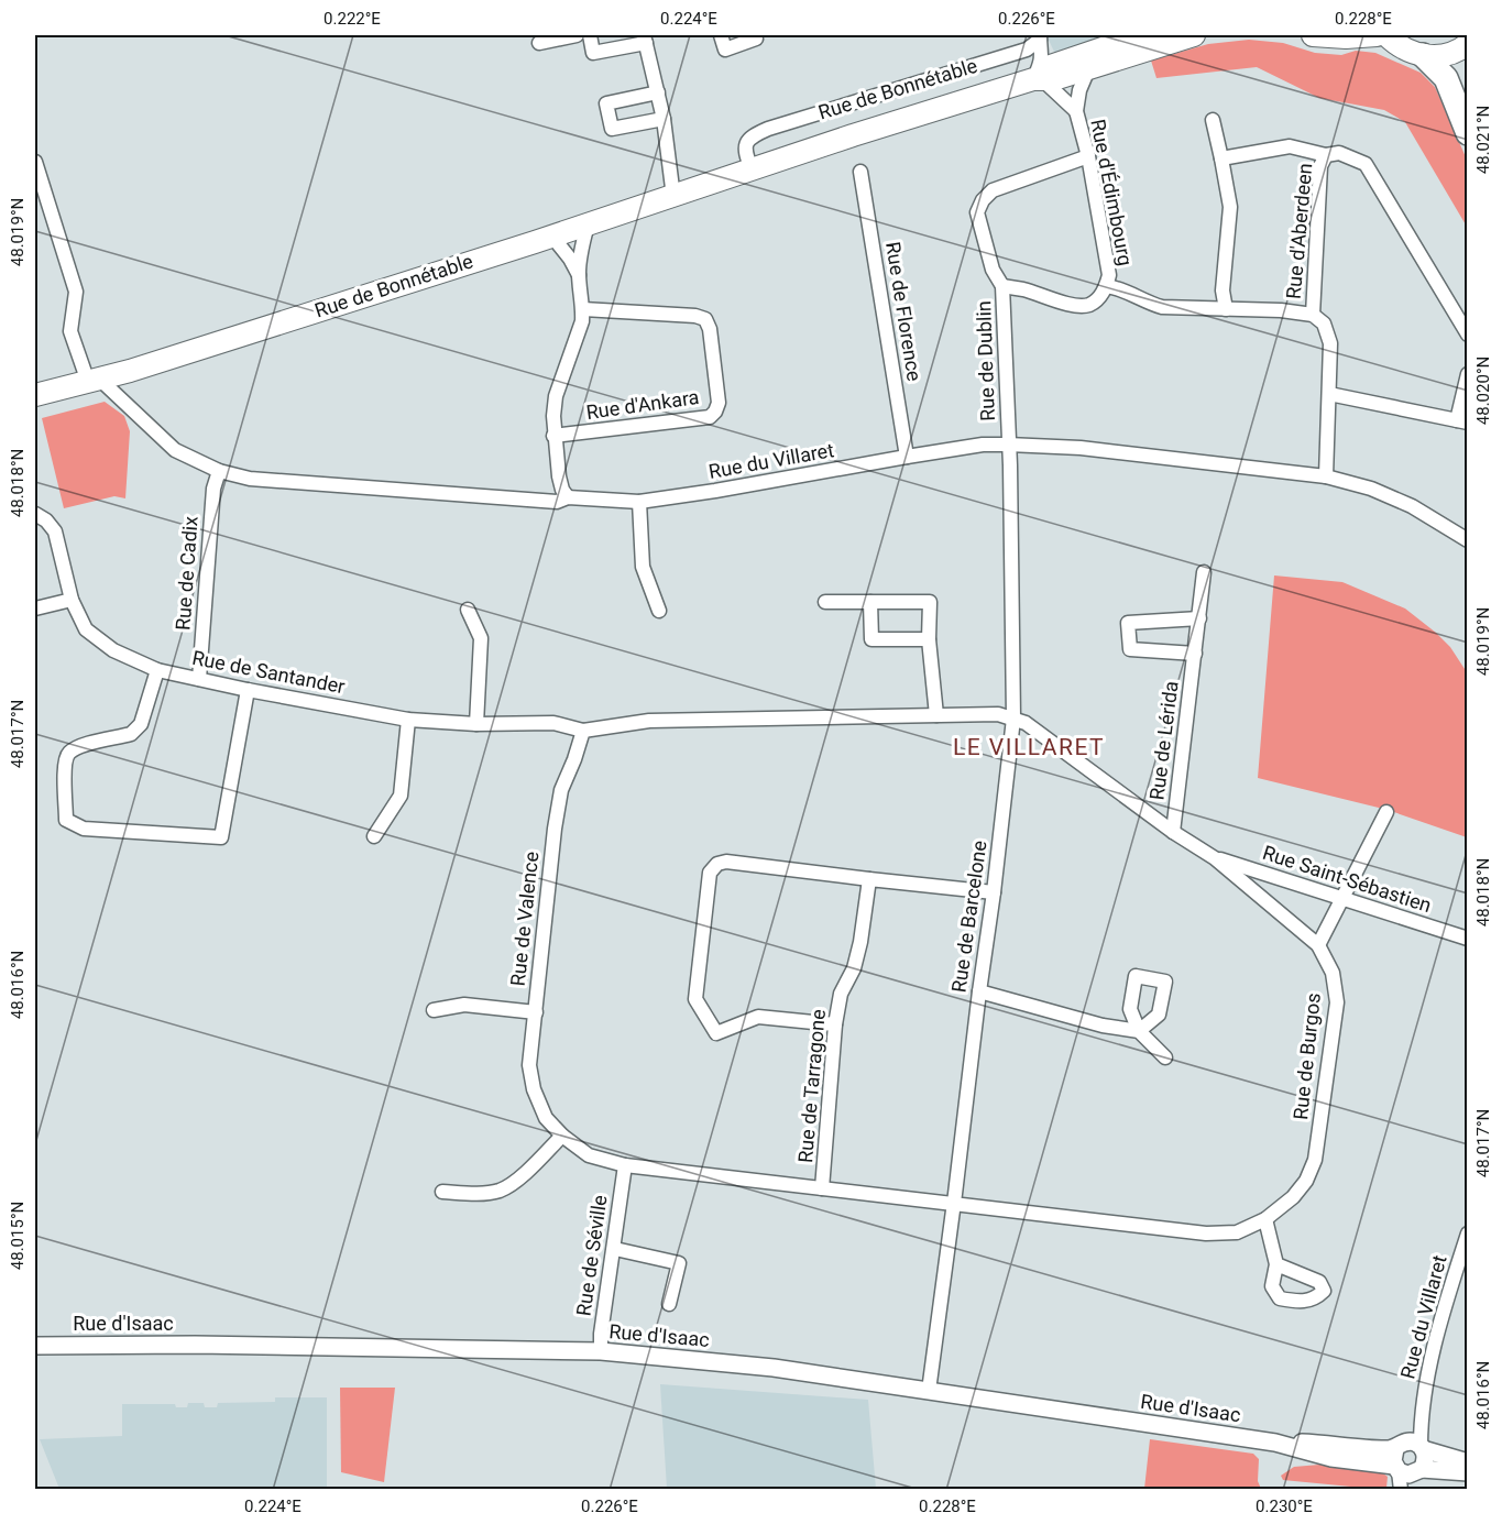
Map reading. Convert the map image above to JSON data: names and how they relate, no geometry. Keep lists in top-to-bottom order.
{
  "streets": {
    "main road": ["Rue de Bonnétable"],
    "street": [
      "Rue d'Édimbourg",
      "Rue d'Aberdeen",
      "Rue de Florence",
      "Rue de Dublin",
      "Rue d'Ankara",
      "Rue du Villaret",
      "Rue de Cadix",
      "Rue de Santander",
      "Rue de Lérida",
      "Rue Saint-Sébastien",
      "Rue de Barcelone",
      "Rue de Valence",
      "Rue de Burgos",
      "Rue de Tarragone",
      "Rue de Séville",
      "Rue d'Isaac"
    ]
  },
  "crossings": [
    ["Rue de Bonnétable", "Rue d'Édimbourg"],
    ["Rue de Bonnétable", "Rue du Villaret"],
    ["Rue d'Édimbourg", "Rue de Dublin"],
    ["Rue de Florence", "Rue du Villaret"],
    ["Rue de Dublin", "Rue du Villaret"],
    ["Rue de Dublin", "Rue de Barcelone"],
    ["Rue du Villaret", "Rue de Cadix"],
    ["Rue du Villaret", "Rue de Barcelone"],
    ["Rue du Villaret", "Rue d'Isaac"],
    ["Rue de Cadix", "Rue de Santander"],
    ["Rue de Santander", "Rue de Valence"],
    ["Rue de Lérida", "Rue de Burgos"],
    ["Rue Saint-Sébastien", "Rue de Burgos"],
    ["Rue de Barcelone", "Rue de Valence"],
    ["Rue de Barcelone", "Rue de Burgos"],
    ["Rue de Barcelone", "Rue d'Isaac"],
    ["Rue de Valence", "Rue de Burgos"],
    ["Rue de Valence", "Rue de Tarragone"],
    ["Rue de Valence", "Rue de Séville"],
    ["Rue de Séville", "Rue d'Isaac"]
  ],
  "districts": ["LE VILLARET"],
  "coordinates": [
    "0.222°E",
    "0.224°E",
    "0.226°E",
    "0.228°E",
    "48.021°N",
    "48.019°N",
    "48.020°N",
    "48.018°N",
    "48.017°N",
    "48.016°N",
    "48.015°N",
    "0.230°E"
  ]
}
